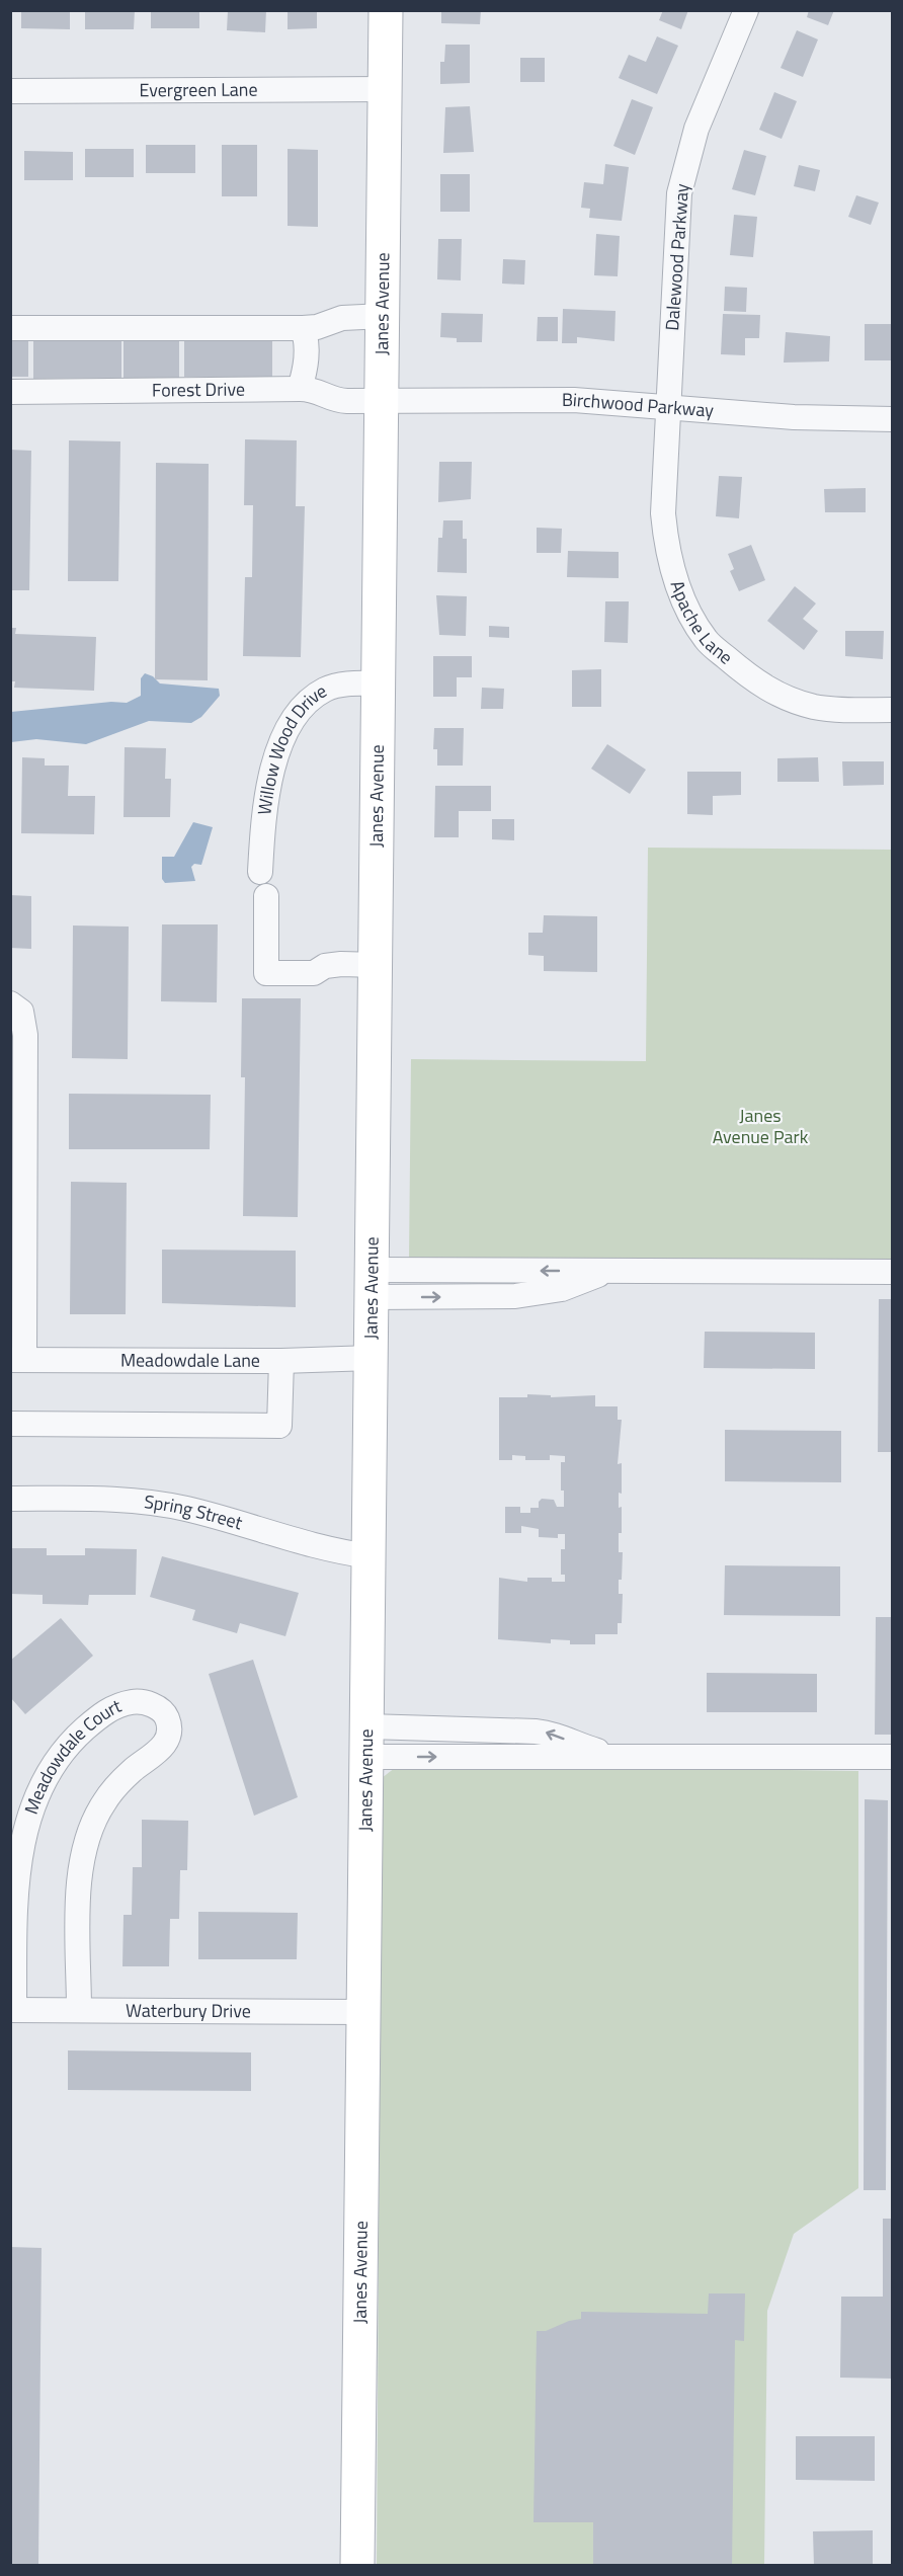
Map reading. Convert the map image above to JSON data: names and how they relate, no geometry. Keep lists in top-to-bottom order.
{
  "streets": {
    "street": [
      "Evergreen Lane",
      "Dalewood Parkway",
      "Janes Avenue",
      "Forest Drive",
      "Birchwood Parkway",
      "Apache Lane",
      "Willow Wood Drive",
      "Meadowdale Lane",
      "Spring Street",
      "Meadowdale Court",
      "Waterbury Drive"
    ]
  },
  "crossings": [
    ["Evergreen Lane", "Janes Avenue"],
    ["Dalewood Parkway", "Birchwood Parkway"],
    ["Dalewood Parkway", "Apache Lane"],
    ["Janes Avenue", "Forest Drive"],
    ["Janes Avenue", "Birchwood Parkway"],
    ["Janes Avenue", "Willow Wood Drive"],
    ["Janes Avenue", "Meadowdale Lane"],
    ["Janes Avenue", "Spring Street"],
    ["Janes Avenue", "Waterbury Drive"],
    ["Forest Drive", "Birchwood Parkway"],
    ["Birchwood Parkway", "Apache Lane"],
    ["Meadowdale Court", "Waterbury Drive"]
  ],
  "parks": ["Janes Avenue Park"]
}
